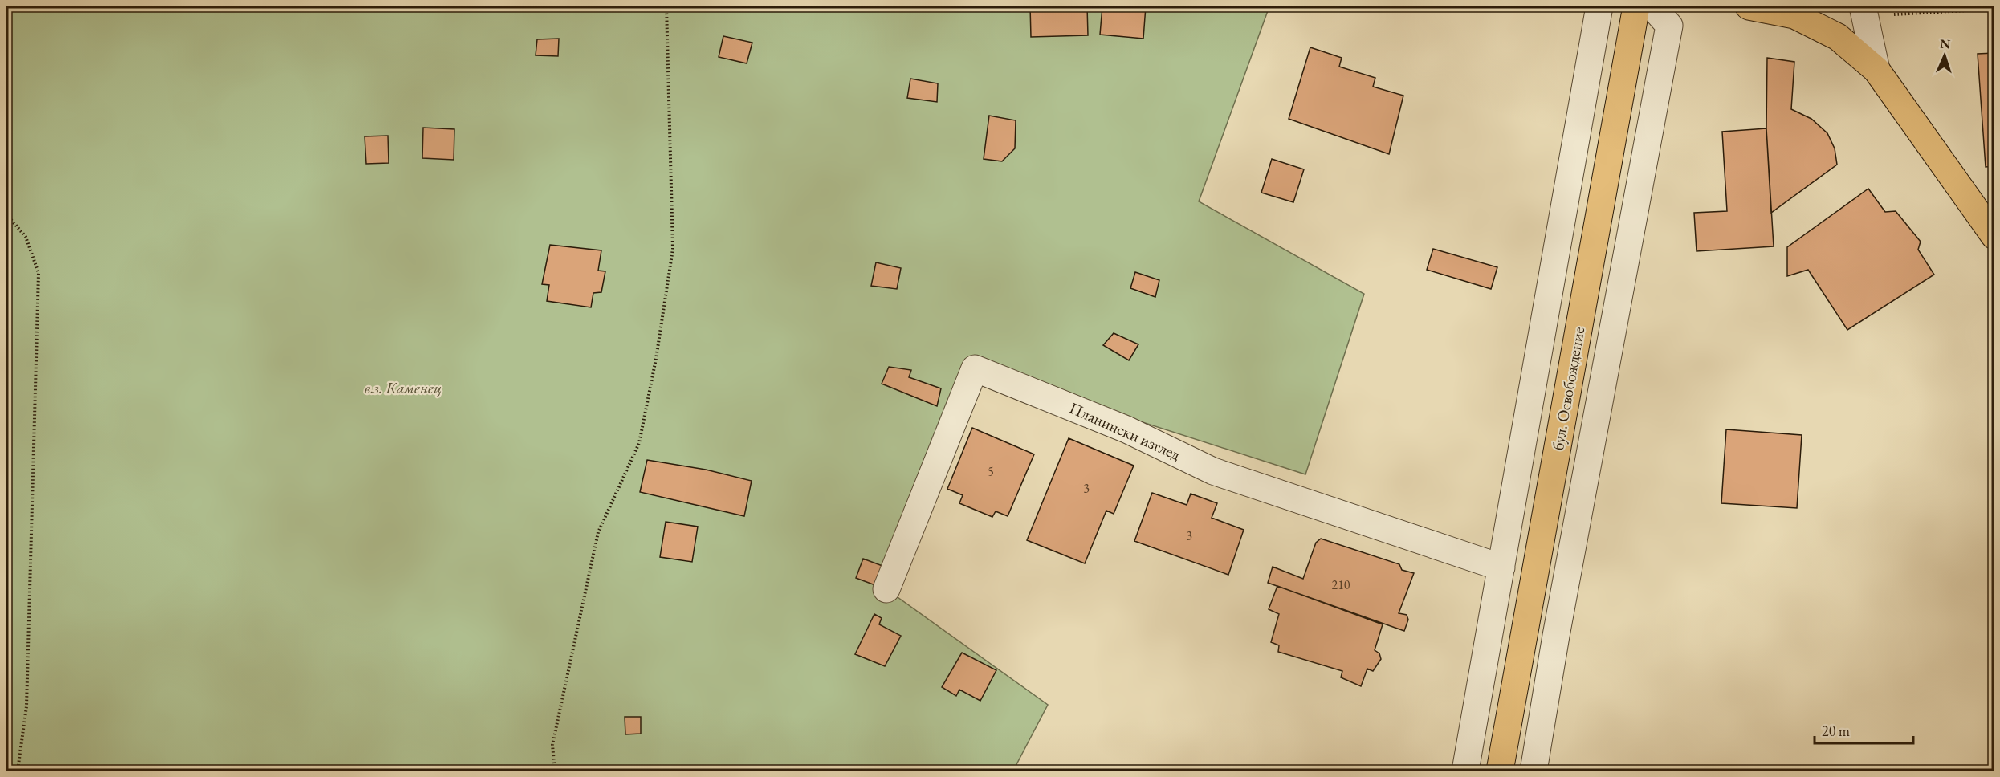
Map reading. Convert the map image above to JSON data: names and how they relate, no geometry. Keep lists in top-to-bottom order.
{
  "streets": {
    "main road": ["бул. Освобождение"],
    "street": ["Планински изглед"]
  },
  "parks": ["в.з. Каменец"],
  "house_numbers": [
    "5",
    "3",
    "3",
    "210"
  ],
  "scale_bar": "20 m",
  "north": "top"
}
